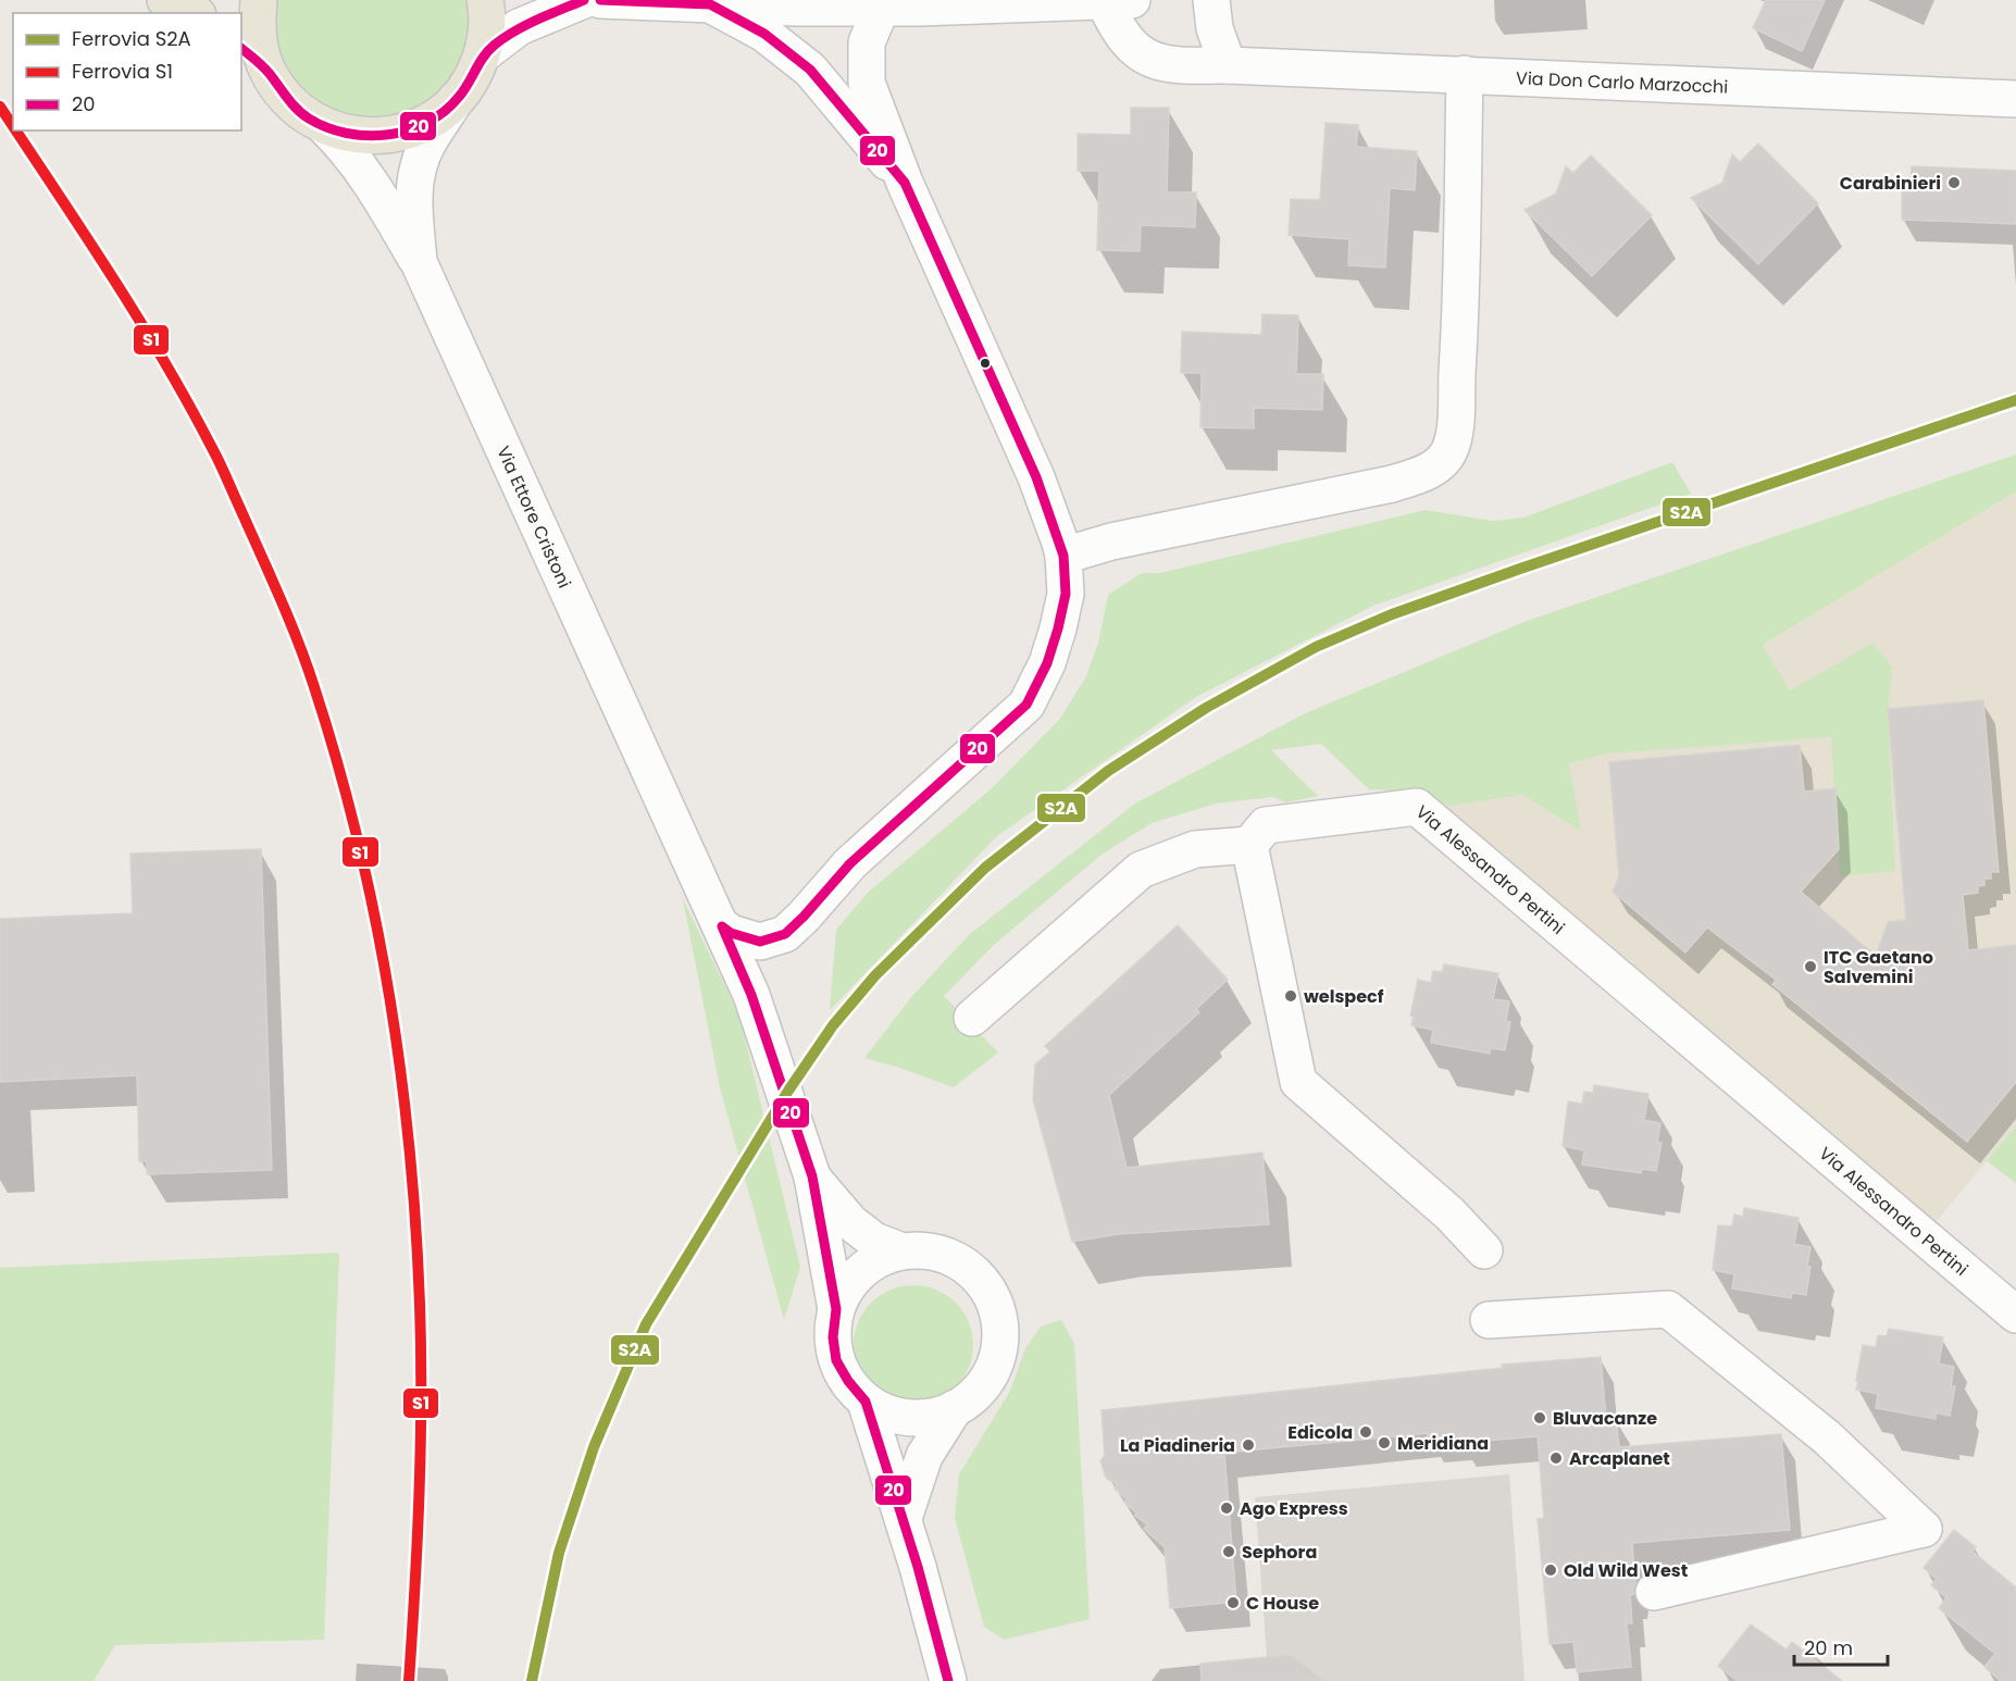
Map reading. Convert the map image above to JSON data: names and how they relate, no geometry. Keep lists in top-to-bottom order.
{
  "streets": {
    "street": ["Via Don Carlo Marzocchi", "Via Ettore Cristoni", "Via Alessandro Pertini"]
  },
  "places": [
    "Carabinieri",
    "ITC Gaetano Salvemini",
    "welspecf",
    "Bluvacanze",
    "Edicola",
    "Meridiana",
    "La Piadineria",
    "Arcaplanet",
    "Ago Express",
    "Sephora",
    "Old Wild West",
    "C House"
  ],
  "lines": ["transit line 20", "rail line S1", "rail line S2A"],
  "legend": ["Ferrovia S2A", "Ferrovia S1", "20"],
  "scale_bar": "20 m"
}
